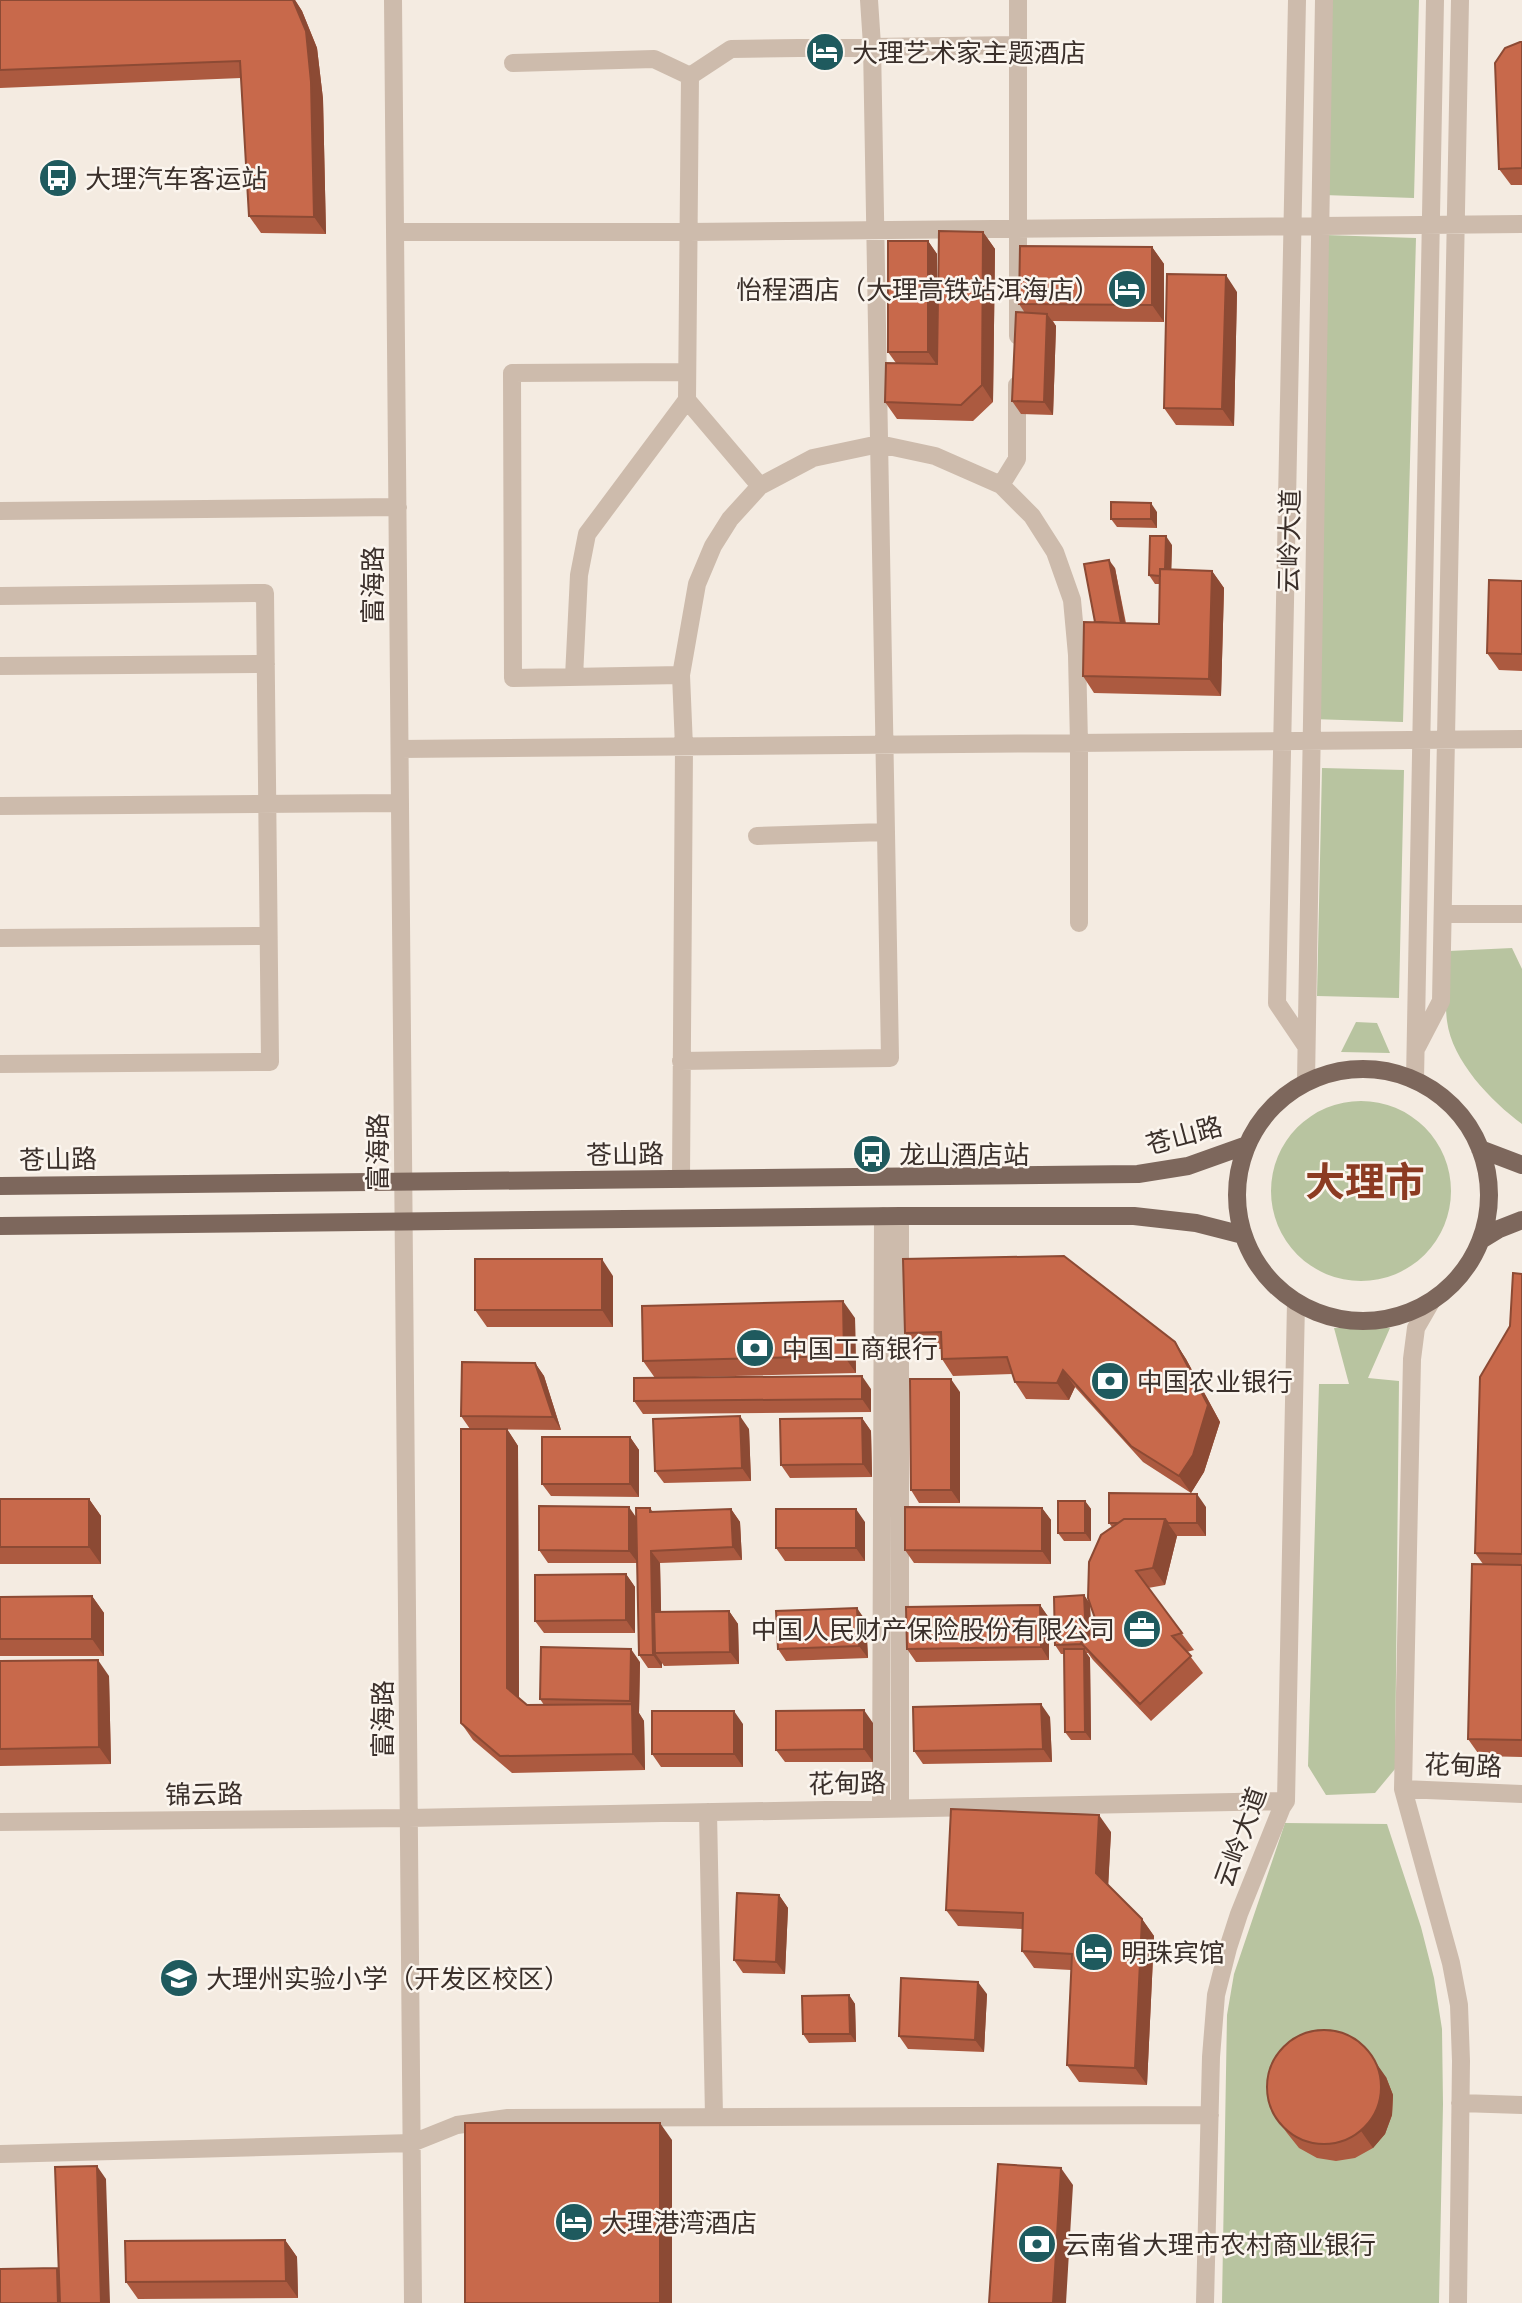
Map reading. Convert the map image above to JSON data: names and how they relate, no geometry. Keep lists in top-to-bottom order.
{
  "streets": {
    "main road": ["苍山路"],
    "street": [
      "云岭大道",
      "富海路",
      "花甸路",
      "锦云路"
    ]
  },
  "crossings": [
    ["云岭大道", "花甸路"],
    ["富海路", "苍山路"],
    ["富海路", "花甸路"],
    ["富海路", "锦云路"],
    ["花甸路", "锦云路"]
  ],
  "districts": ["大理市"],
  "places": {
    "hotel": [
      "大理艺术家主题酒店",
      "怡程酒店（大理高铁站洱海店）",
      "明珠宾馆",
      "大理港湾酒店"
    ],
    "bus stop": ["大理汽车客运站", "龙山酒店站"],
    "bank": ["中国工商银行", "中国农业银行", "云南省大理市农村商业银行"],
    "office": ["中国人民财产保险股份有限公司"],
    "school or university": ["大理州实验小学（开发区校区）"]
  }
}
